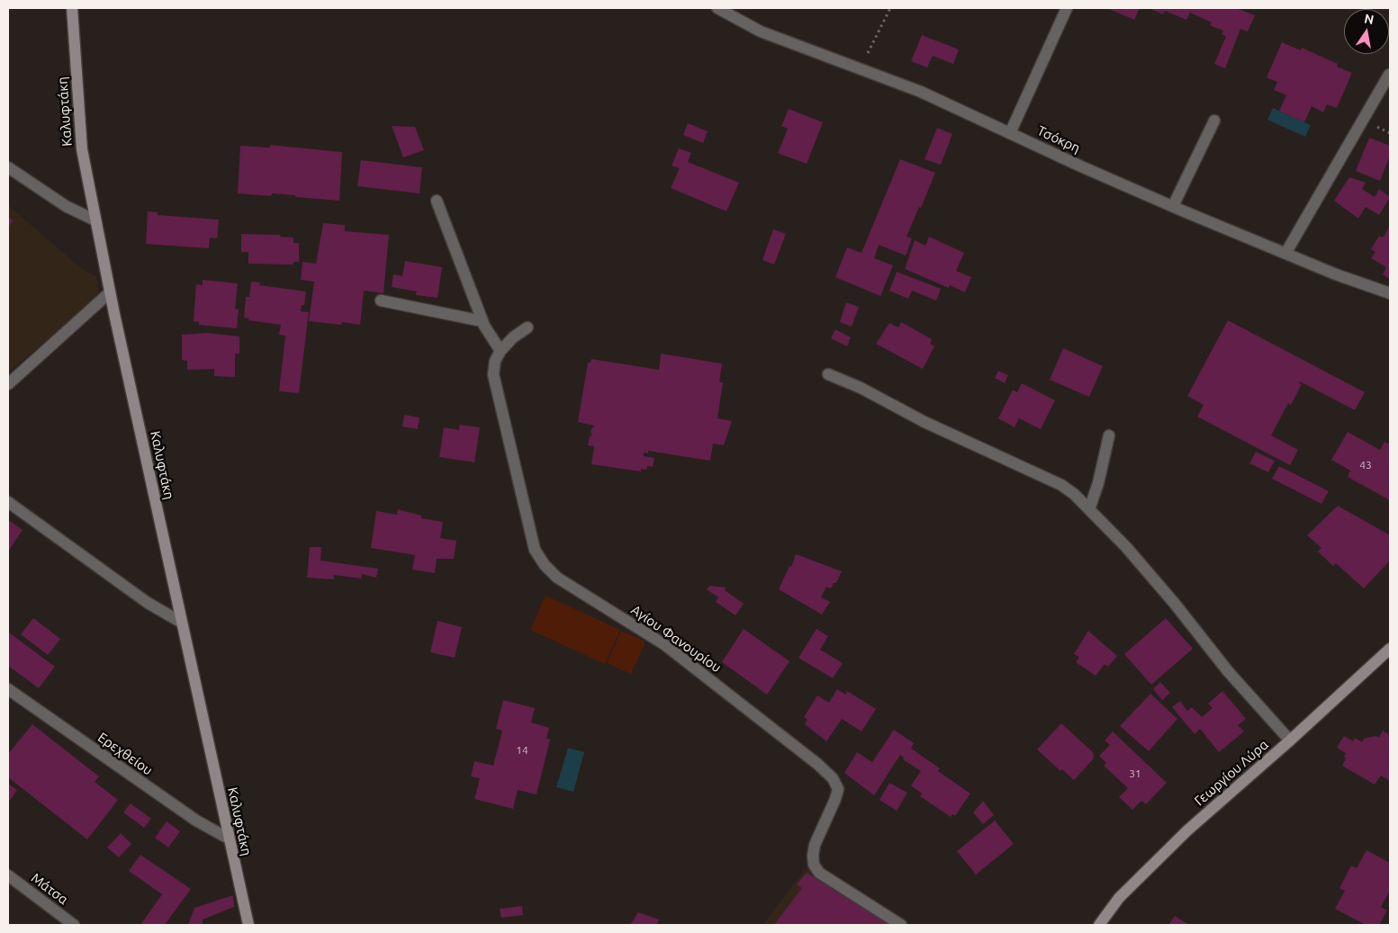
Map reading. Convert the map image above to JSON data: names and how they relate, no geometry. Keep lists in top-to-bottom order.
{
  "streets": {
    "main road": ["Καλυφτάκη", "Γεωργίου Λύρα"],
    "street": [
      "Τσόκρη",
      "Αγίου Φανουρίου",
      "Ερεχθείου",
      "Μάτσα"
    ]
  },
  "crossings": [
    ["Καλυφτάκη", "Ερεχθείου"]
  ],
  "house_numbers": ["43", "14", "31"],
  "north": "top"
}
